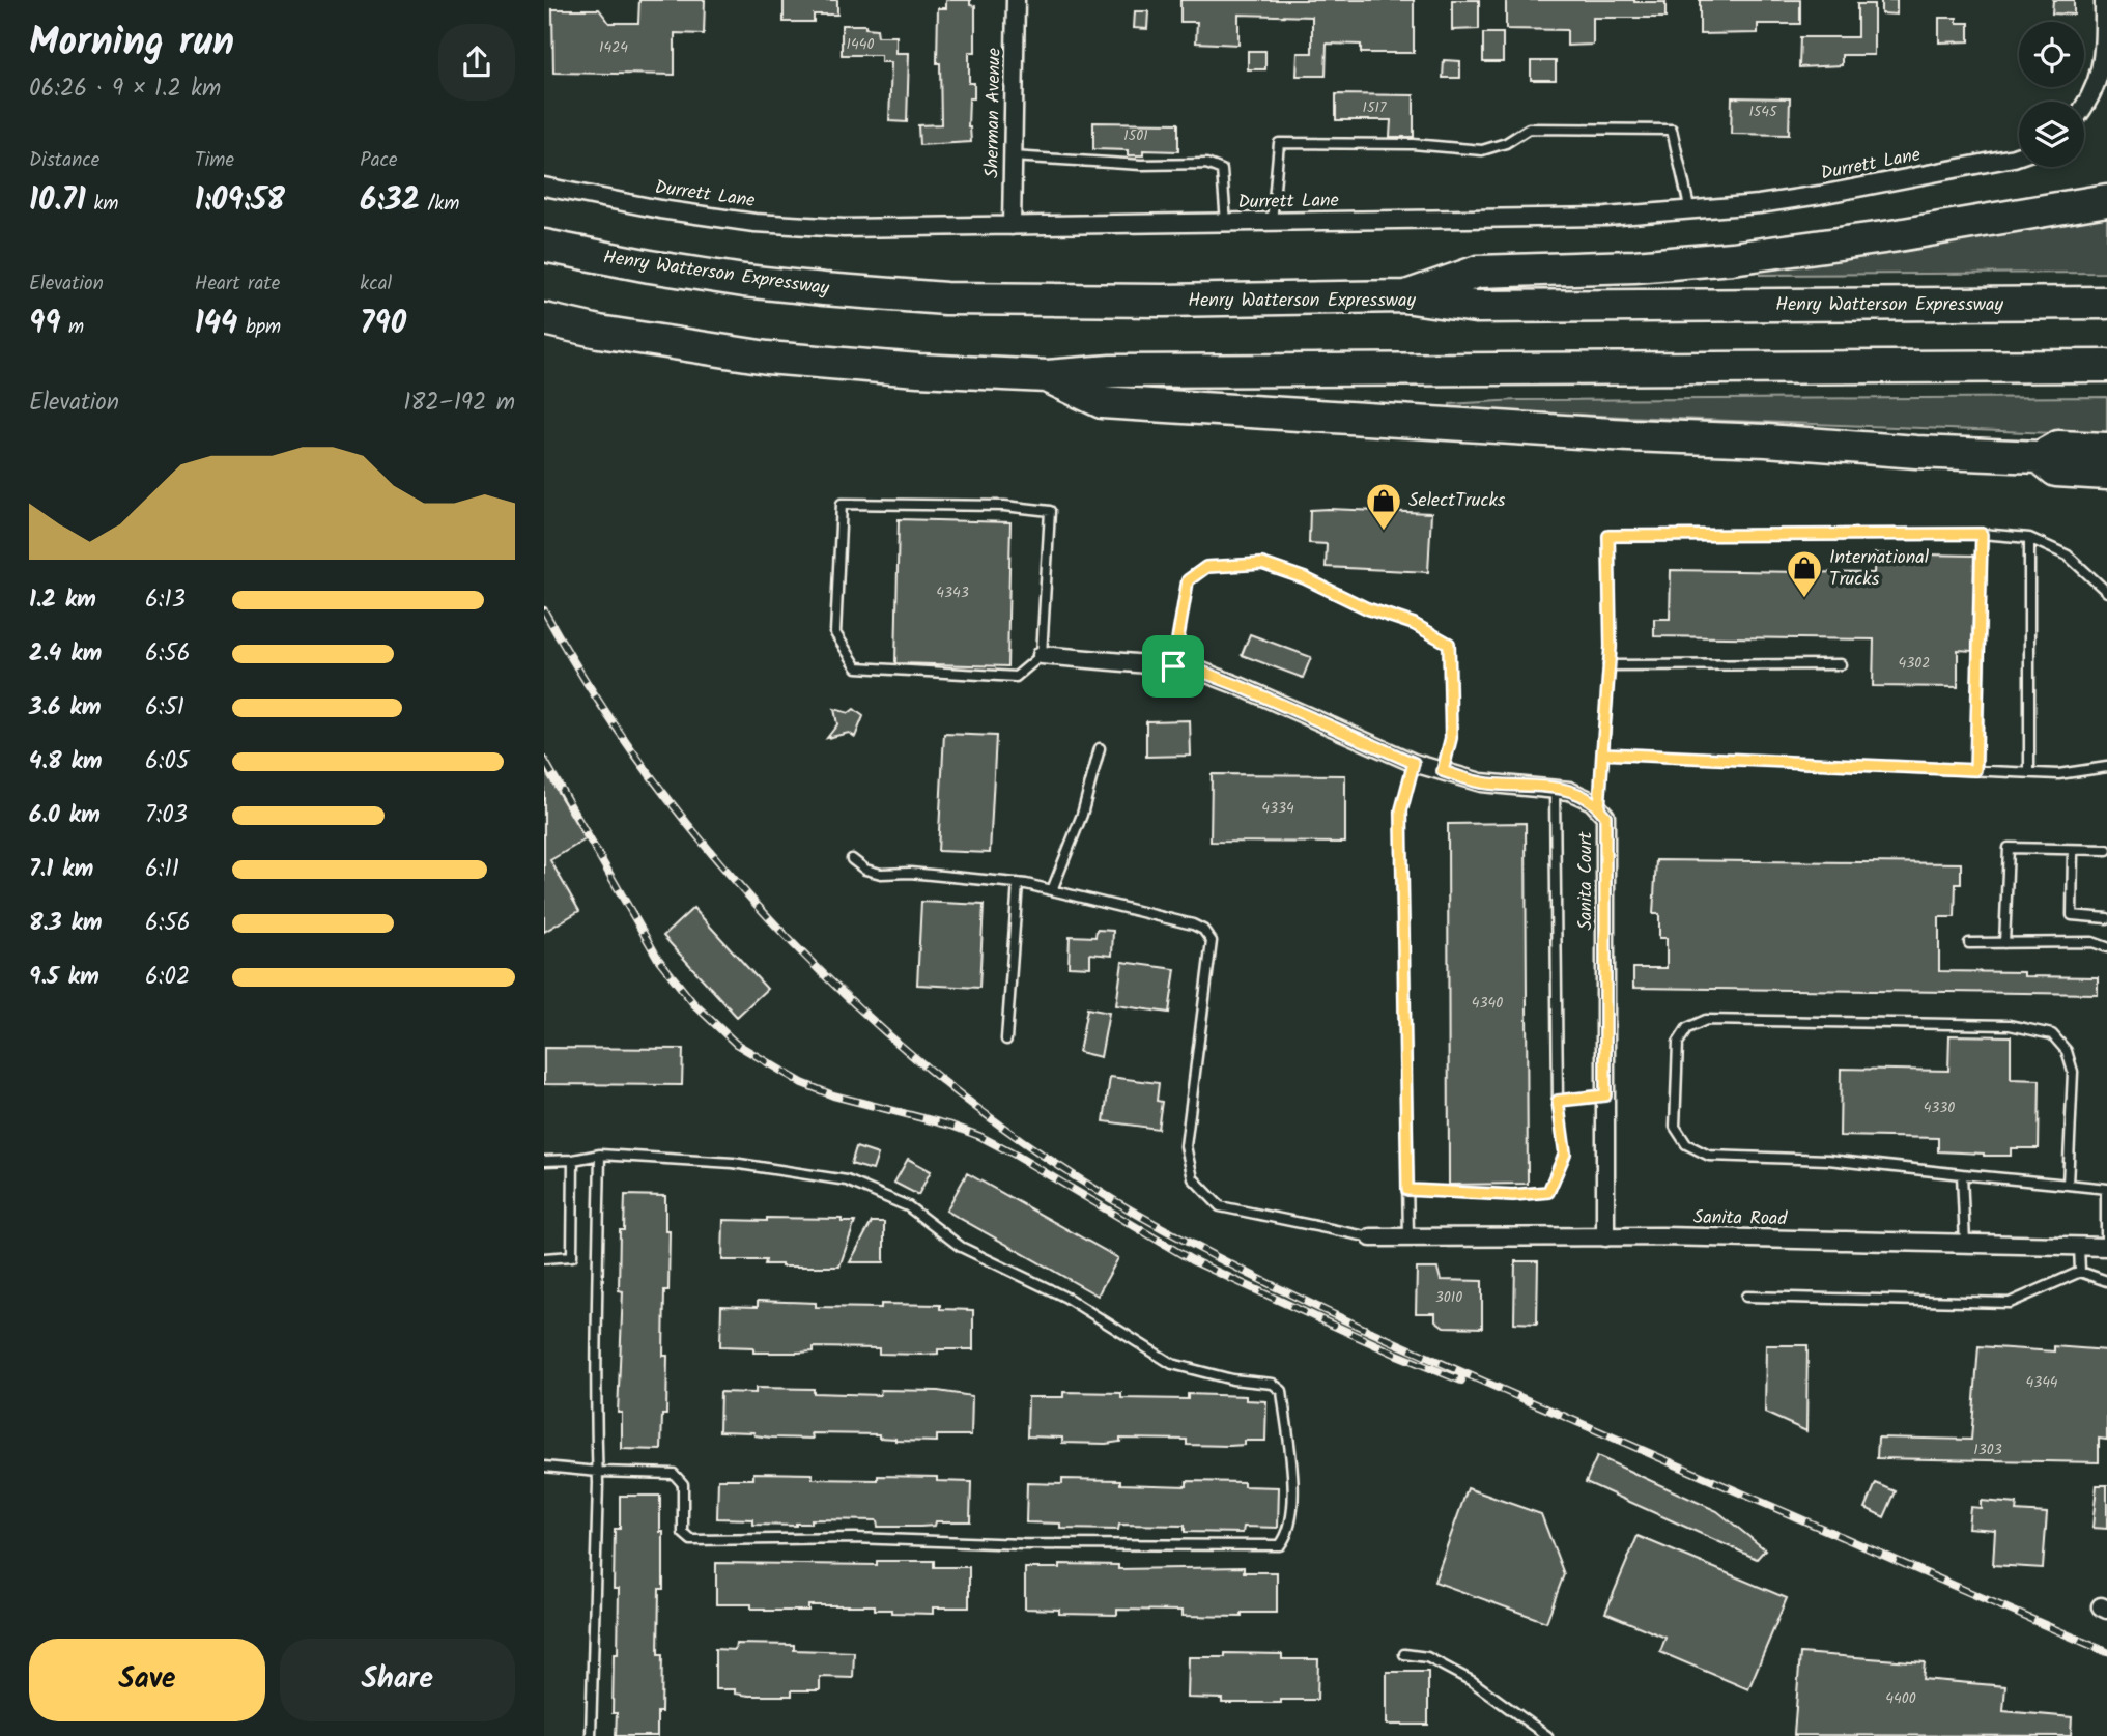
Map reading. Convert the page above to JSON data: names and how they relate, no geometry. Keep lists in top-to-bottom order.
{
  "streets": {
    "highway": ["Henry Watterson Expressway"],
    "street": [
      "Sherman Avenue",
      "Durrett Lane",
      "Sanita Court",
      "Sanita Road"
    ]
  },
  "crossings": [
    ["Sherman Avenue", "Durrett Lane"],
    ["Sanita Court", "Sanita Road"]
  ],
  "places": {
    "shop": ["SelectTrucks", "International Trucks"]
  },
  "house_numbers": [
    "1440",
    "1424",
    "1517",
    "1545",
    "1501",
    "4343",
    "4302",
    "4334",
    "4340",
    "4330",
    "3010",
    "4344",
    "1303",
    "4400"
  ],
  "page": {
    "heading": ["Morning run", "06:26 · 9 × 1.2 km"],
    "stats": [
      ["Distance", "10.71 km"],
      ["Time", "1:09:58"],
      ["Pace", "6:32 /km"],
      ["Elevation", "99 m"],
      ["Heart rate", "144 bpm"],
      ["kcal", "790"]
    ],
    "chart": ["Elevation", "182–192 m"],
    "list": [
      {
        "name": "1.2 km",
        "note": "6:13"
      },
      {
        "name": "2.4 km",
        "note": "6:56"
      },
      {
        "name": "3.6 km",
        "note": "6:51"
      },
      {
        "name": "4.8 km",
        "note": "6:05"
      },
      {
        "name": "6.0 km",
        "note": "7:03"
      },
      {
        "name": "7.1 km",
        "note": "6:11"
      },
      {
        "name": "8.3 km",
        "note": "6:56"
      },
      {
        "name": "9.5 km",
        "note": "6:02"
      }
    ],
    "buttons": ["Save", "Share"]
  }
}
